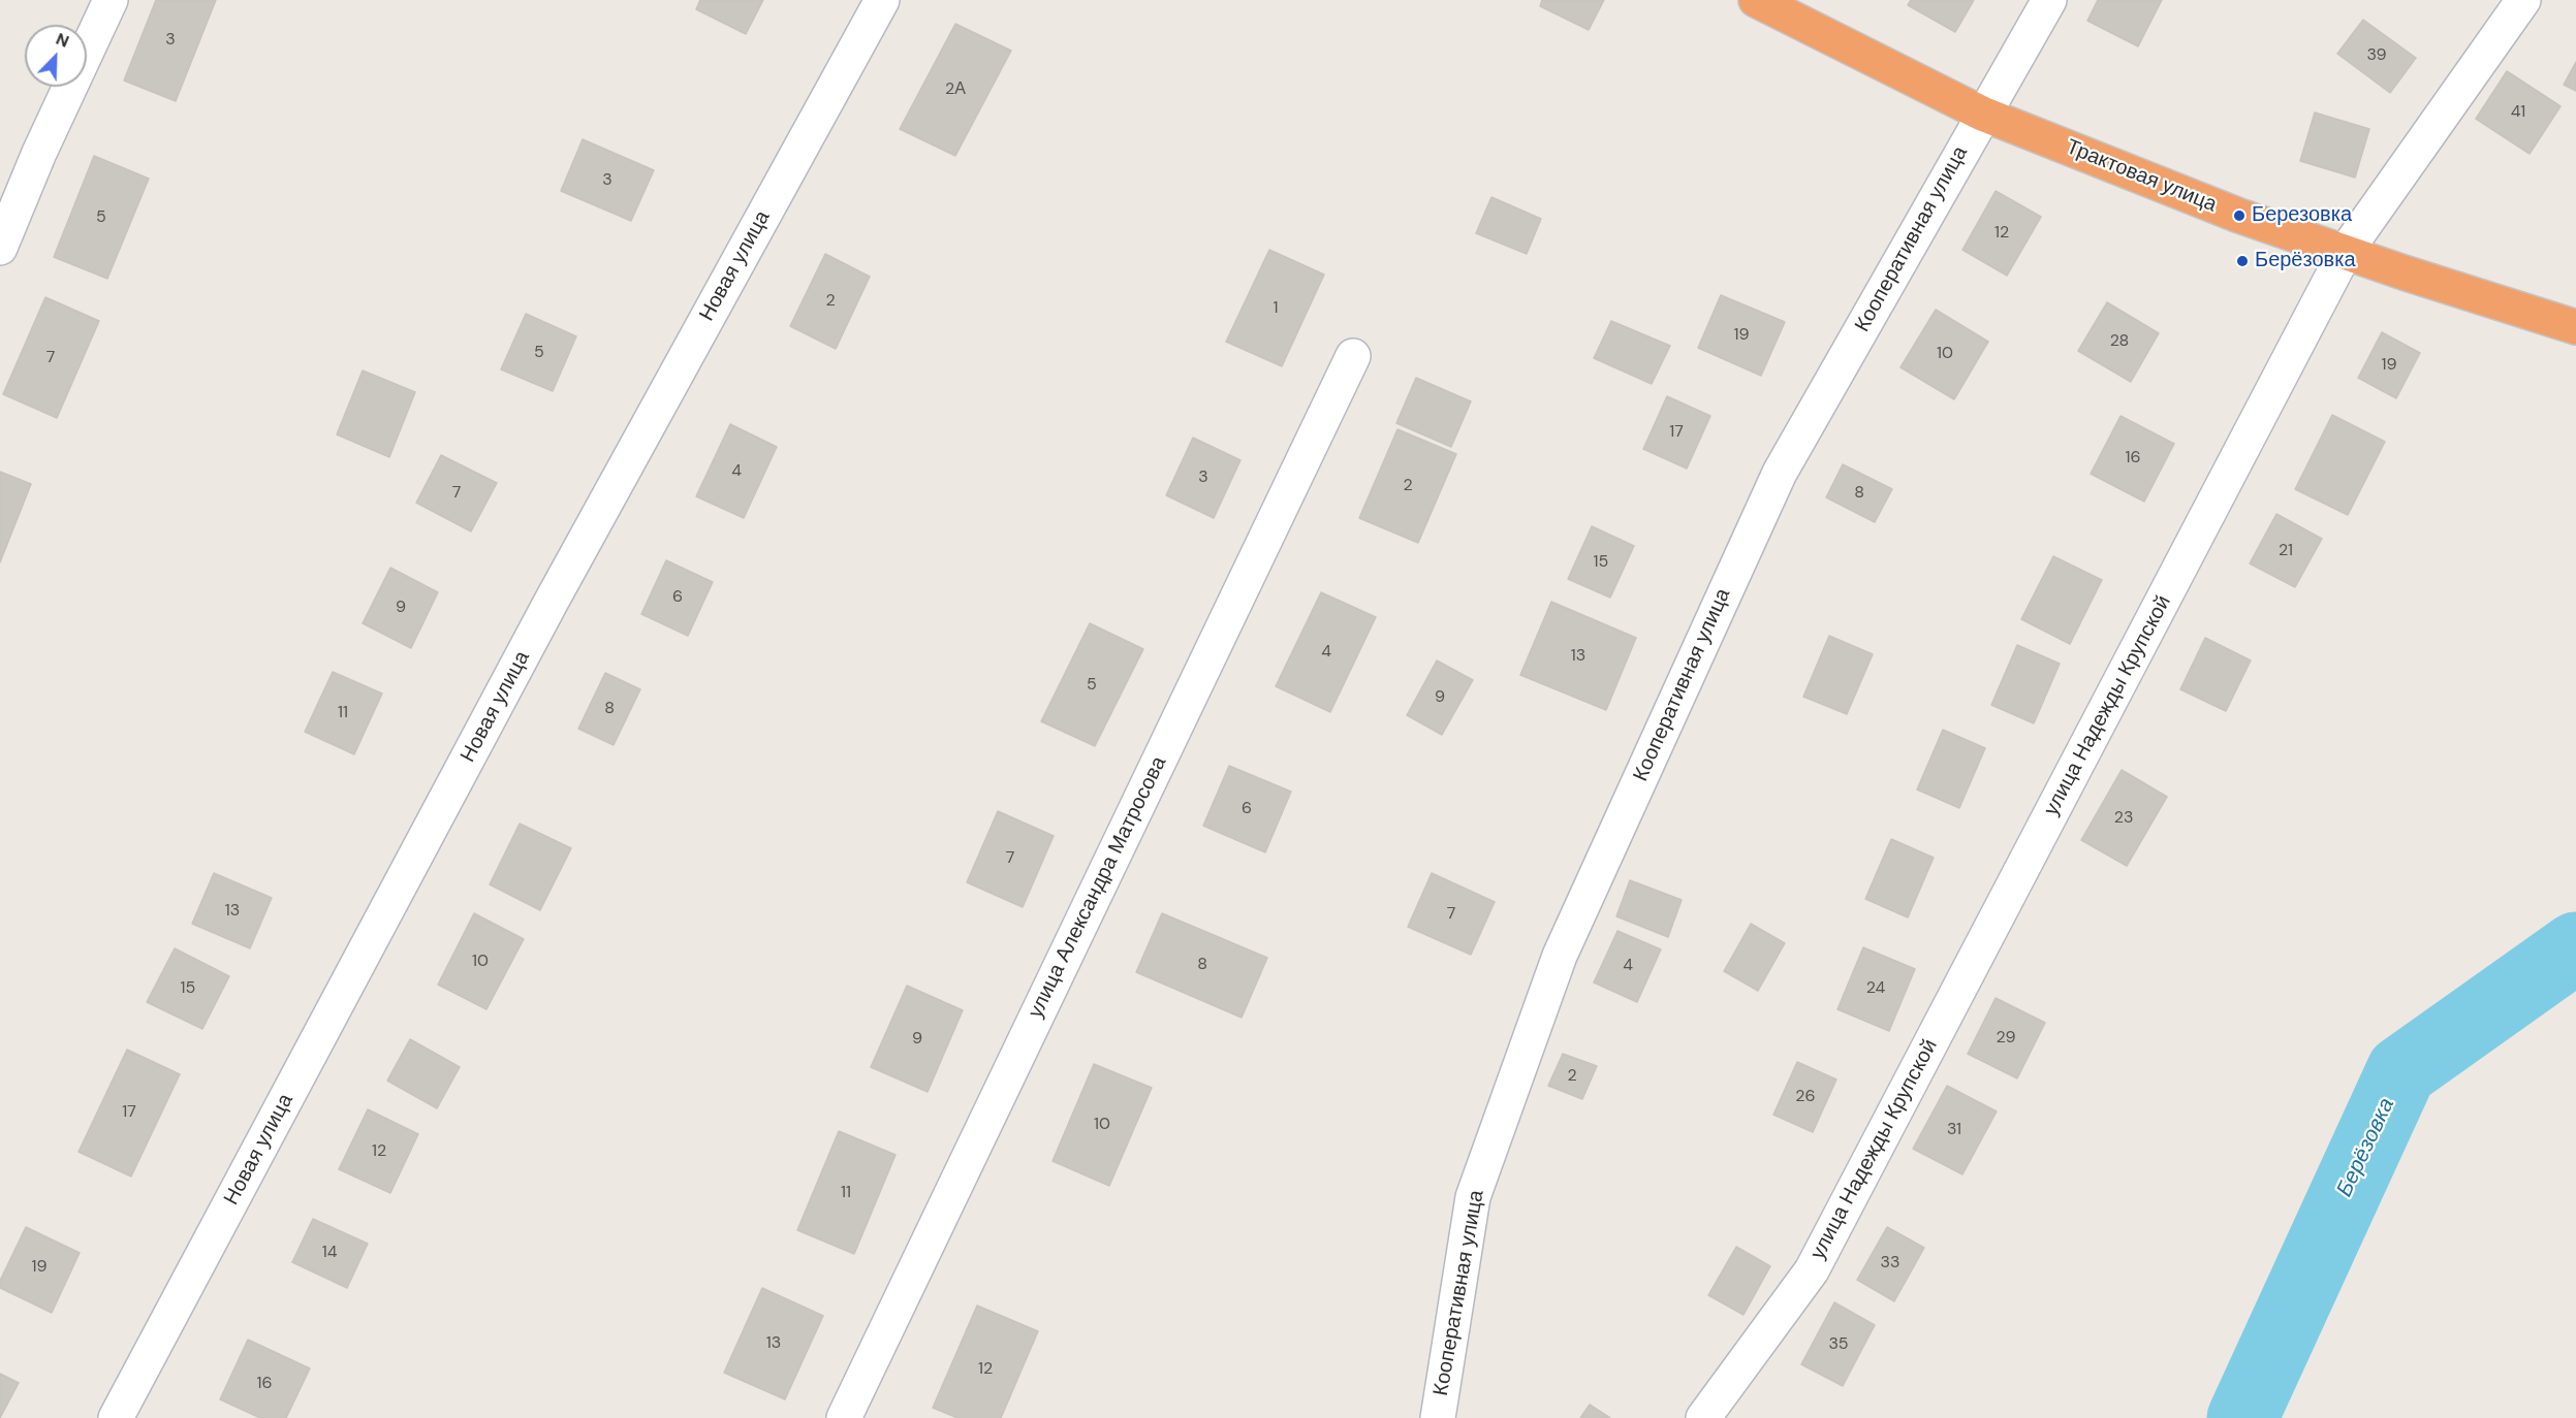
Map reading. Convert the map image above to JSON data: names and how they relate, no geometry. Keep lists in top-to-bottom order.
{
  "streets": {
    "highway": ["Трактовая улица"],
    "street": [
      "Кооперативная улица",
      "Новая улица",
      "улица Надежды Крупской",
      "улица Александра Матросова"
    ]
  },
  "crossings": [
    ["Трактовая улица", "Кооперативная улица"],
    ["Трактовая улица", "улица Надежды Крупской"]
  ],
  "water": ["Берёзовка"],
  "places": ["Березовка", "Берёзовка"],
  "house_numbers": [
    "3",
    "39",
    "2А",
    "41",
    "3",
    "5",
    "12",
    "2",
    "1",
    "19",
    "28",
    "5",
    "10",
    "7",
    "19",
    "17",
    "16",
    "4",
    "3",
    "2",
    "7",
    "8",
    "21",
    "15",
    "6",
    "9",
    "4",
    "13",
    "5",
    "9",
    "8",
    "11",
    "6",
    "23",
    "7",
    "13",
    "7",
    "10",
    "8",
    "4",
    "15",
    "24",
    "29",
    "9",
    "2",
    "26",
    "17",
    "10",
    "31",
    "12",
    "11",
    "14",
    "33",
    "19",
    "13",
    "35",
    "12",
    "16"
  ],
  "north": "top right"
}
